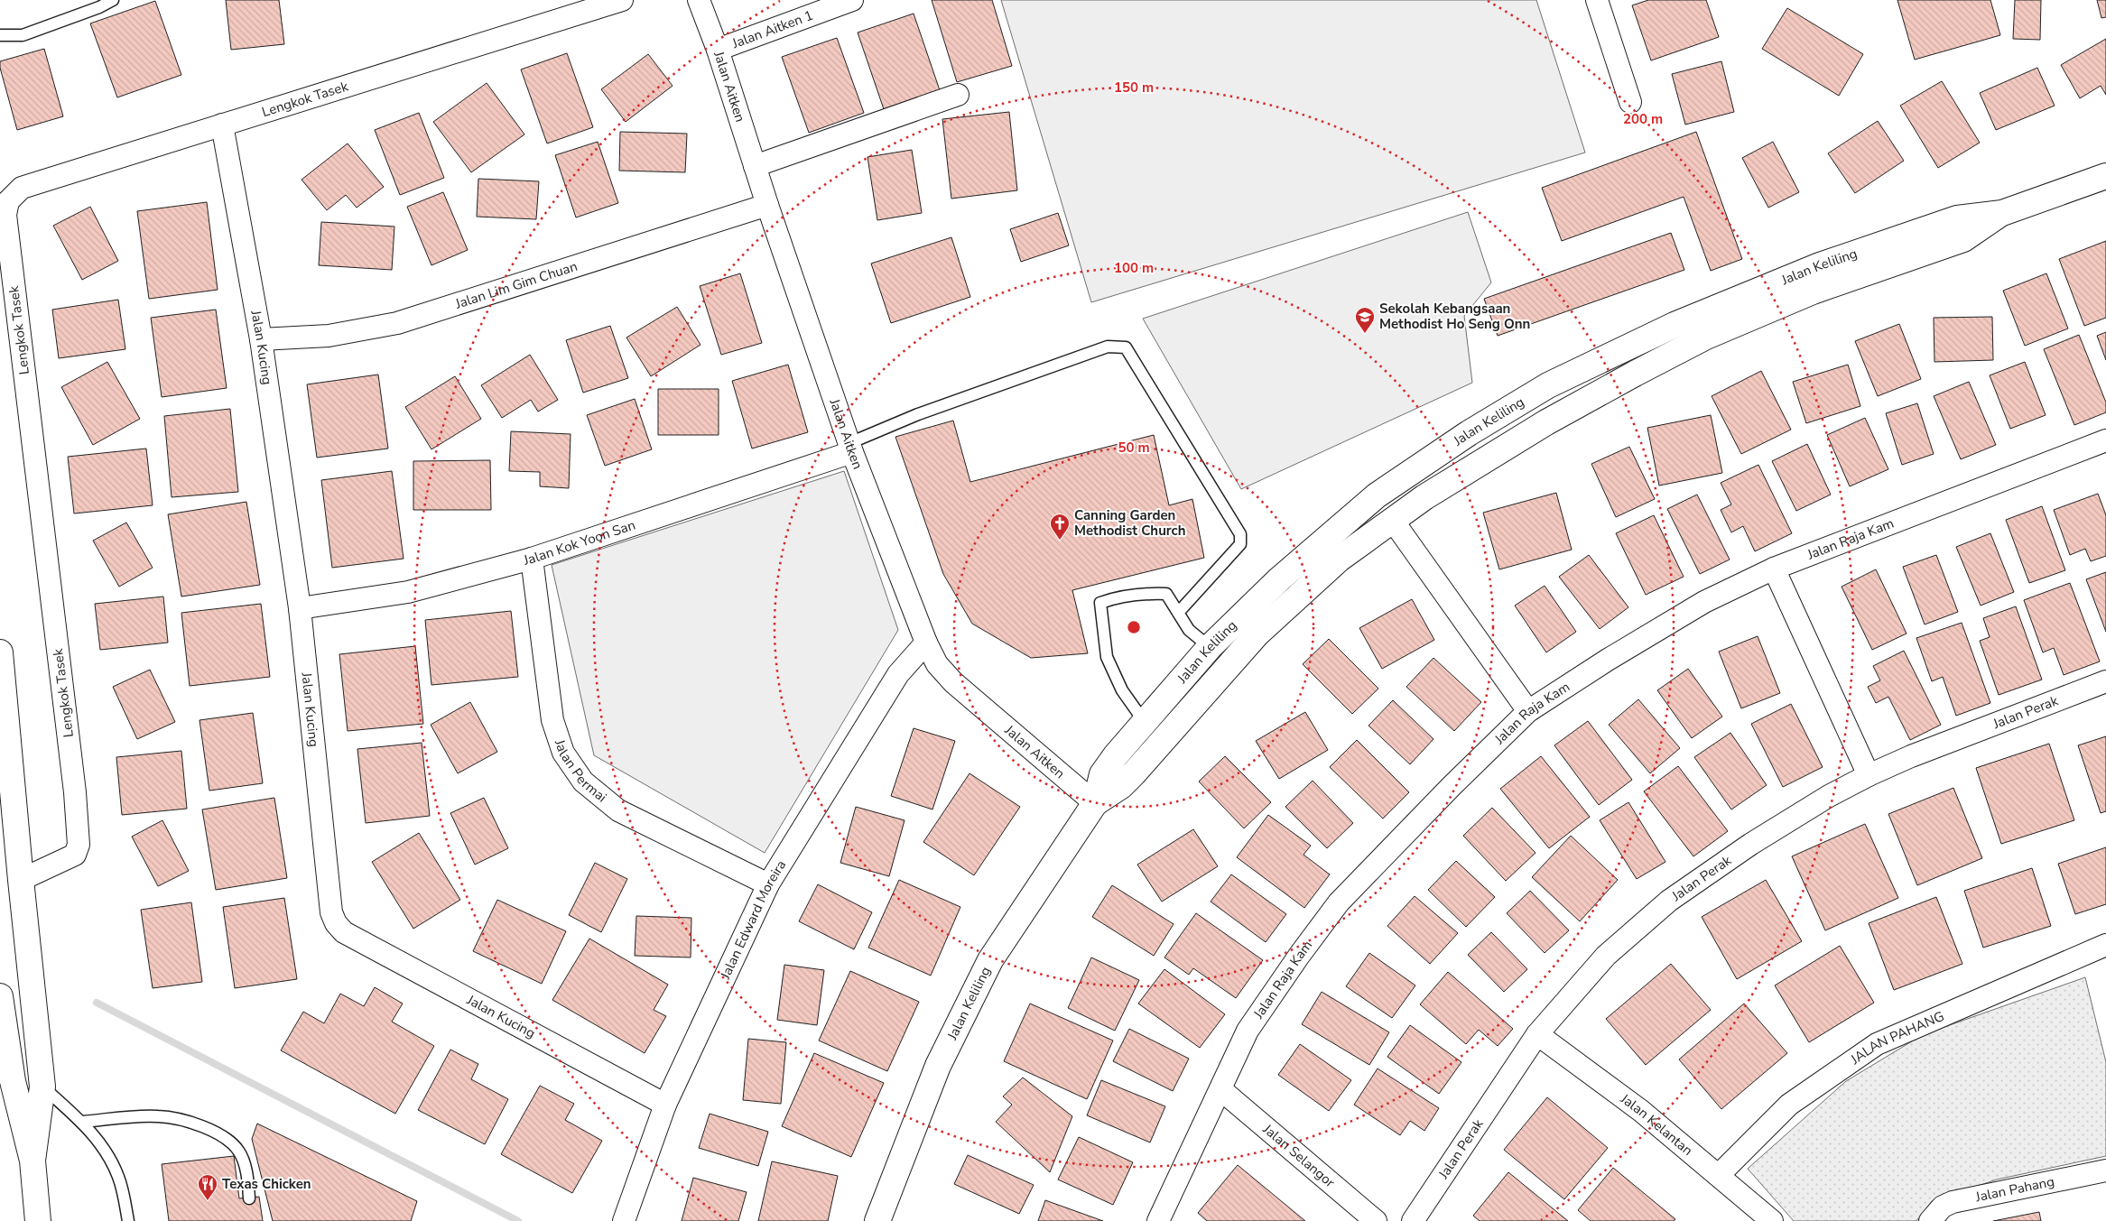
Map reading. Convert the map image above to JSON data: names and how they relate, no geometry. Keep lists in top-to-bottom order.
{
  "streets": {
    "main road": ["Jalan Keliling"],
    "street": [
      "Jalan Aitken 1",
      "Jalan Aitken",
      "Lengkok Tasek",
      "Jalan Lim Gim Chuan",
      "Jalan Kucing",
      "Jalan Raja Kam",
      "Jalan Kok Yoon San",
      "Jalan Perak",
      "Jalan Permai",
      "Jalan Edward Moreira",
      "JALAN PAHANG",
      "Jalan Kelantan",
      "Jalan Selangor",
      "Jalan Pahang"
    ]
  },
  "crossings": [
    ["Jalan Aitken 1", "Jalan Aitken"],
    ["Jalan Aitken", "Jalan Keliling"],
    ["Jalan Aitken", "Jalan Lim Gim Chuan"],
    ["Jalan Aitken", "Jalan Kok Yoon San"],
    ["Jalan Aitken", "Jalan Edward Moreira"],
    ["Lengkok Tasek", "Jalan Kucing"],
    ["Jalan Lim Gim Chuan", "Jalan Kucing"],
    ["Jalan Kucing", "Jalan Kok Yoon San"],
    ["Jalan Kucing", "Jalan Edward Moreira"],
    ["Jalan Raja Kam", "Jalan Selangor"],
    ["Jalan Kok Yoon San", "Jalan Permai"],
    ["Jalan Perak", "Jalan Kelantan"],
    ["Jalan Permai", "Jalan Edward Moreira"],
    ["JALAN PAHANG", "Jalan Kelantan"]
  ],
  "places": {
    "school or university": ["Sekolah Kebangsaan Methodist Ho Seng Onn"],
    "church": ["Canning Garden Methodist Church"],
    "restaurant": ["Texas Chicken"]
  },
  "rings": [
    "150 m",
    "200 m",
    "100 m",
    "50 m"
  ]
}
